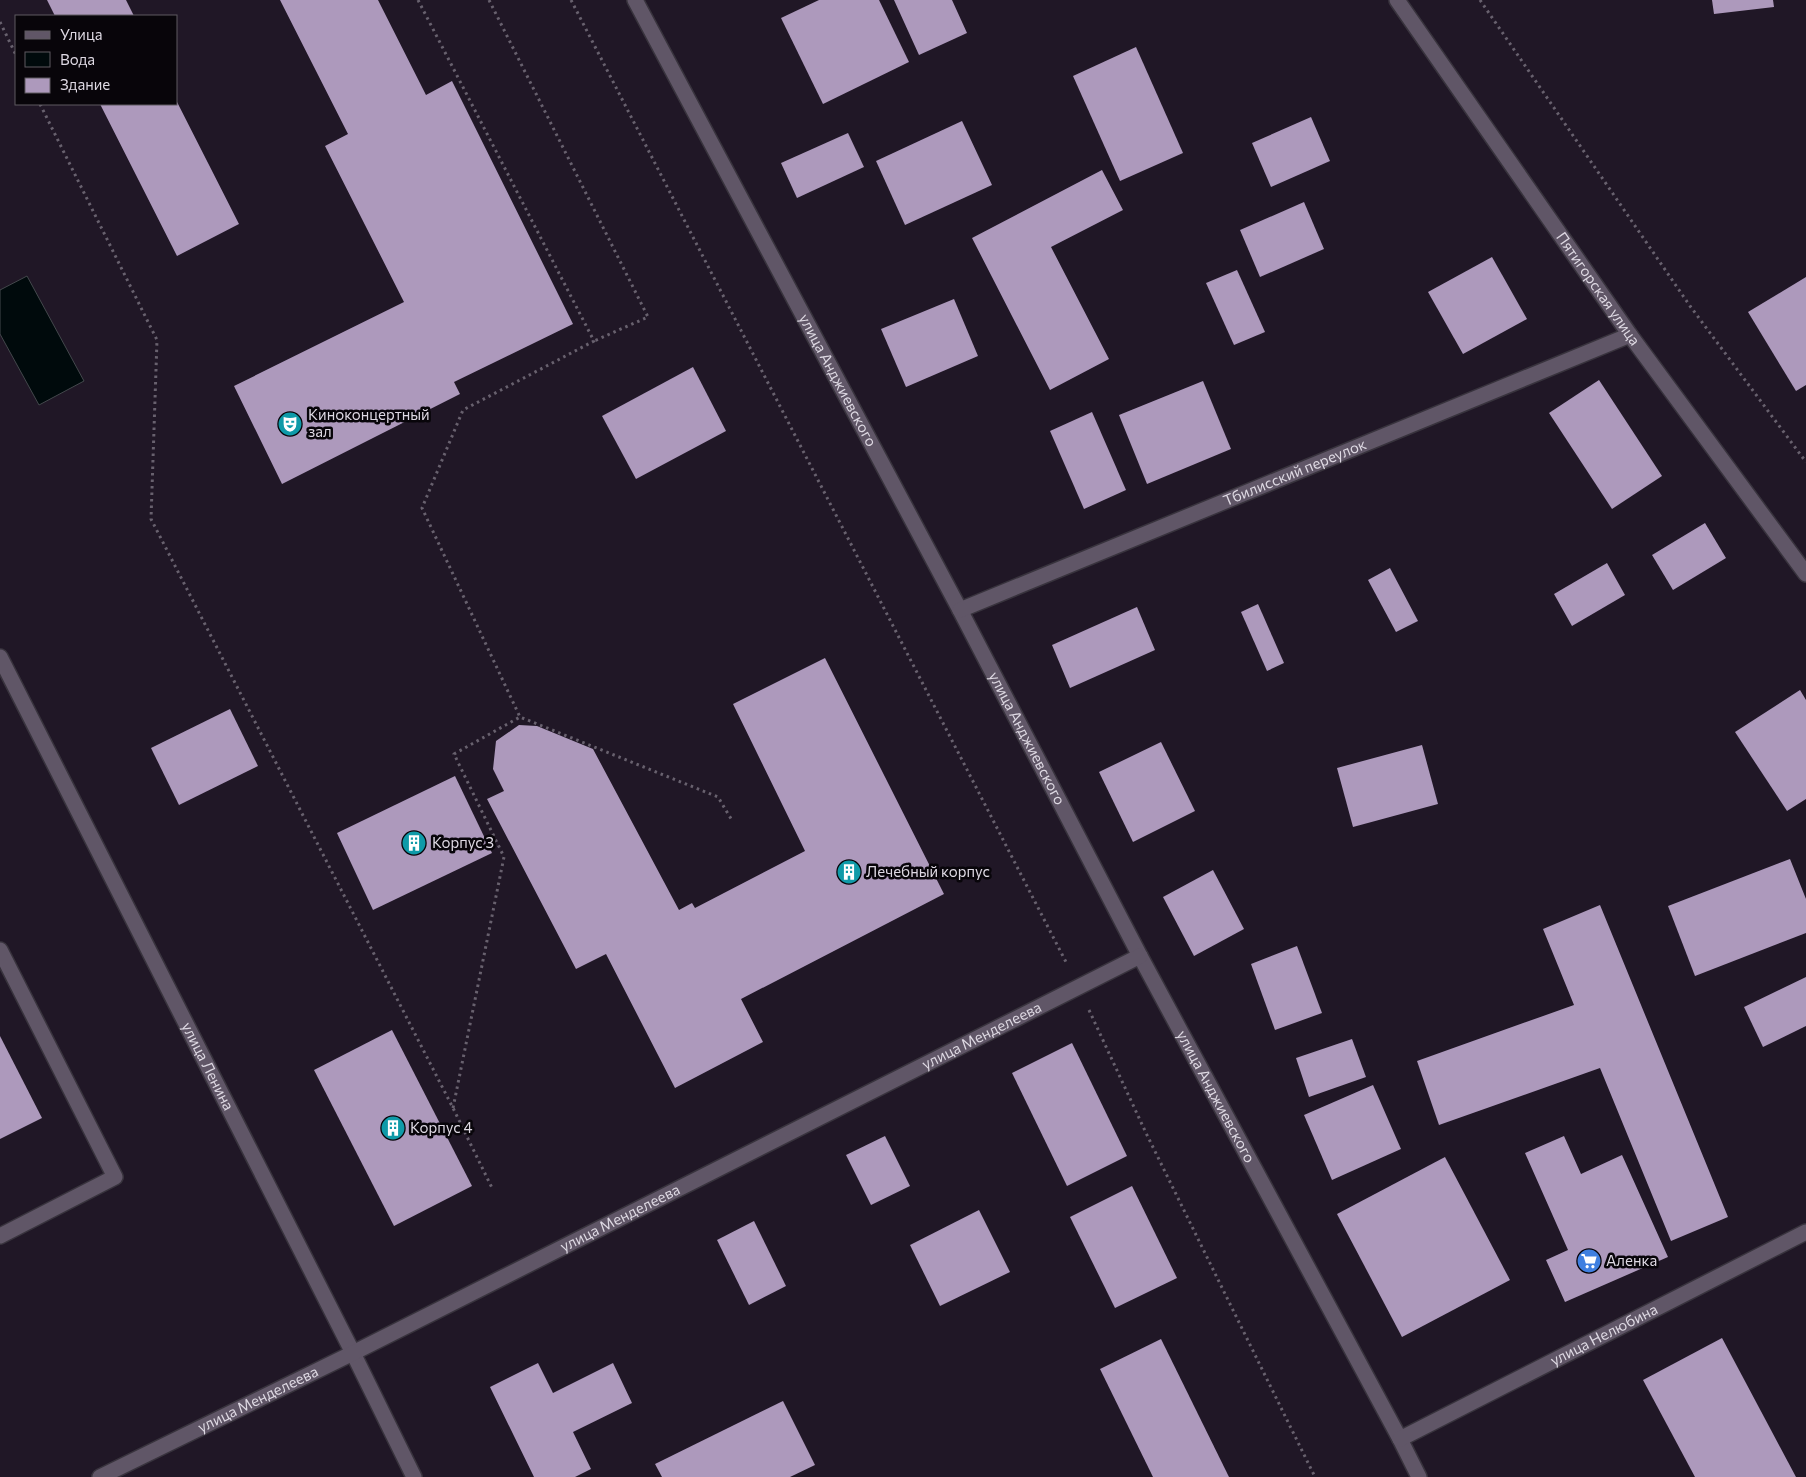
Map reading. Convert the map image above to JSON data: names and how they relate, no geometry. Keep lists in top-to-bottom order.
{
  "streets": {
    "street": [
      "Пятигорская улица",
      "улица Анджиевского",
      "Тбилисский переулок",
      "улица Менделеева",
      "улица Ленина",
      "улица Нелюбина"
    ]
  },
  "crossings": [
    ["Пятигорская улица", "Тбилисский переулок"],
    ["улица Анджиевского", "Тбилисский переулок"],
    ["улица Анджиевского", "улица Менделеева"],
    ["улица Анджиевского", "улица Нелюбина"],
    ["улица Менделеева", "улица Ленина"]
  ],
  "places": {
    "theatre": ["Киноконцертный зал"],
    "building": ["Корпус 3", "Лечебный корпус", "Корпус 4"],
    "supermarket": ["Аленка"]
  },
  "legend": ["Улица", "Вода", "Здание"]
}
